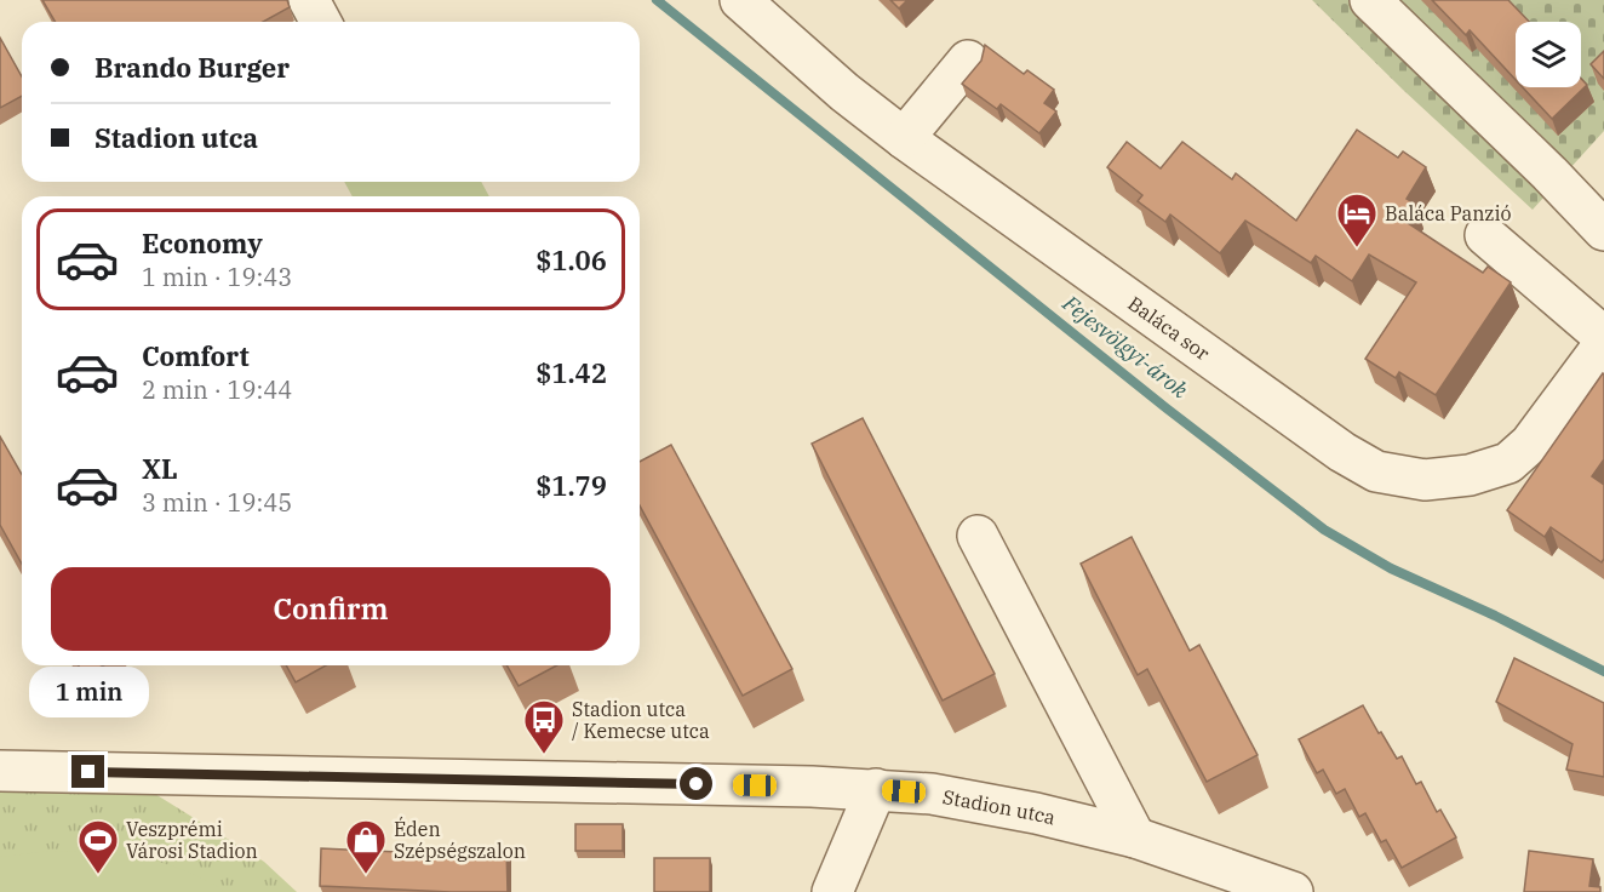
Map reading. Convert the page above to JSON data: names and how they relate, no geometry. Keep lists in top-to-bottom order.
{
  "streets": {
    "street": ["Baláca sor", "Stadion utca"]
  },
  "water": ["Fejesvölgyi-árok"],
  "places": {
    "hotel": ["Baláca Panzió"],
    "bus stop": ["Stadion utca / Kemecse utca"],
    "sports": ["Veszprémi Városi Stadion"],
    "shop": ["Éden Szépségszalon"]
  },
  "page": {
    "banner": ["Brando Burger", "Stadion utca"],
    "list": [
      {
        "name": "Economy",
        "note": "1 min · 19:43",
        "value": "$1.06"
      },
      {
        "name": "Comfort",
        "note": "2 min · 19:44",
        "value": "$1.42"
      },
      {
        "name": "XL",
        "note": "3 min · 19:45",
        "value": "$1.79"
      }
    ],
    "buttons": "Confirm",
    "bubble": "1 min"
  }
}
